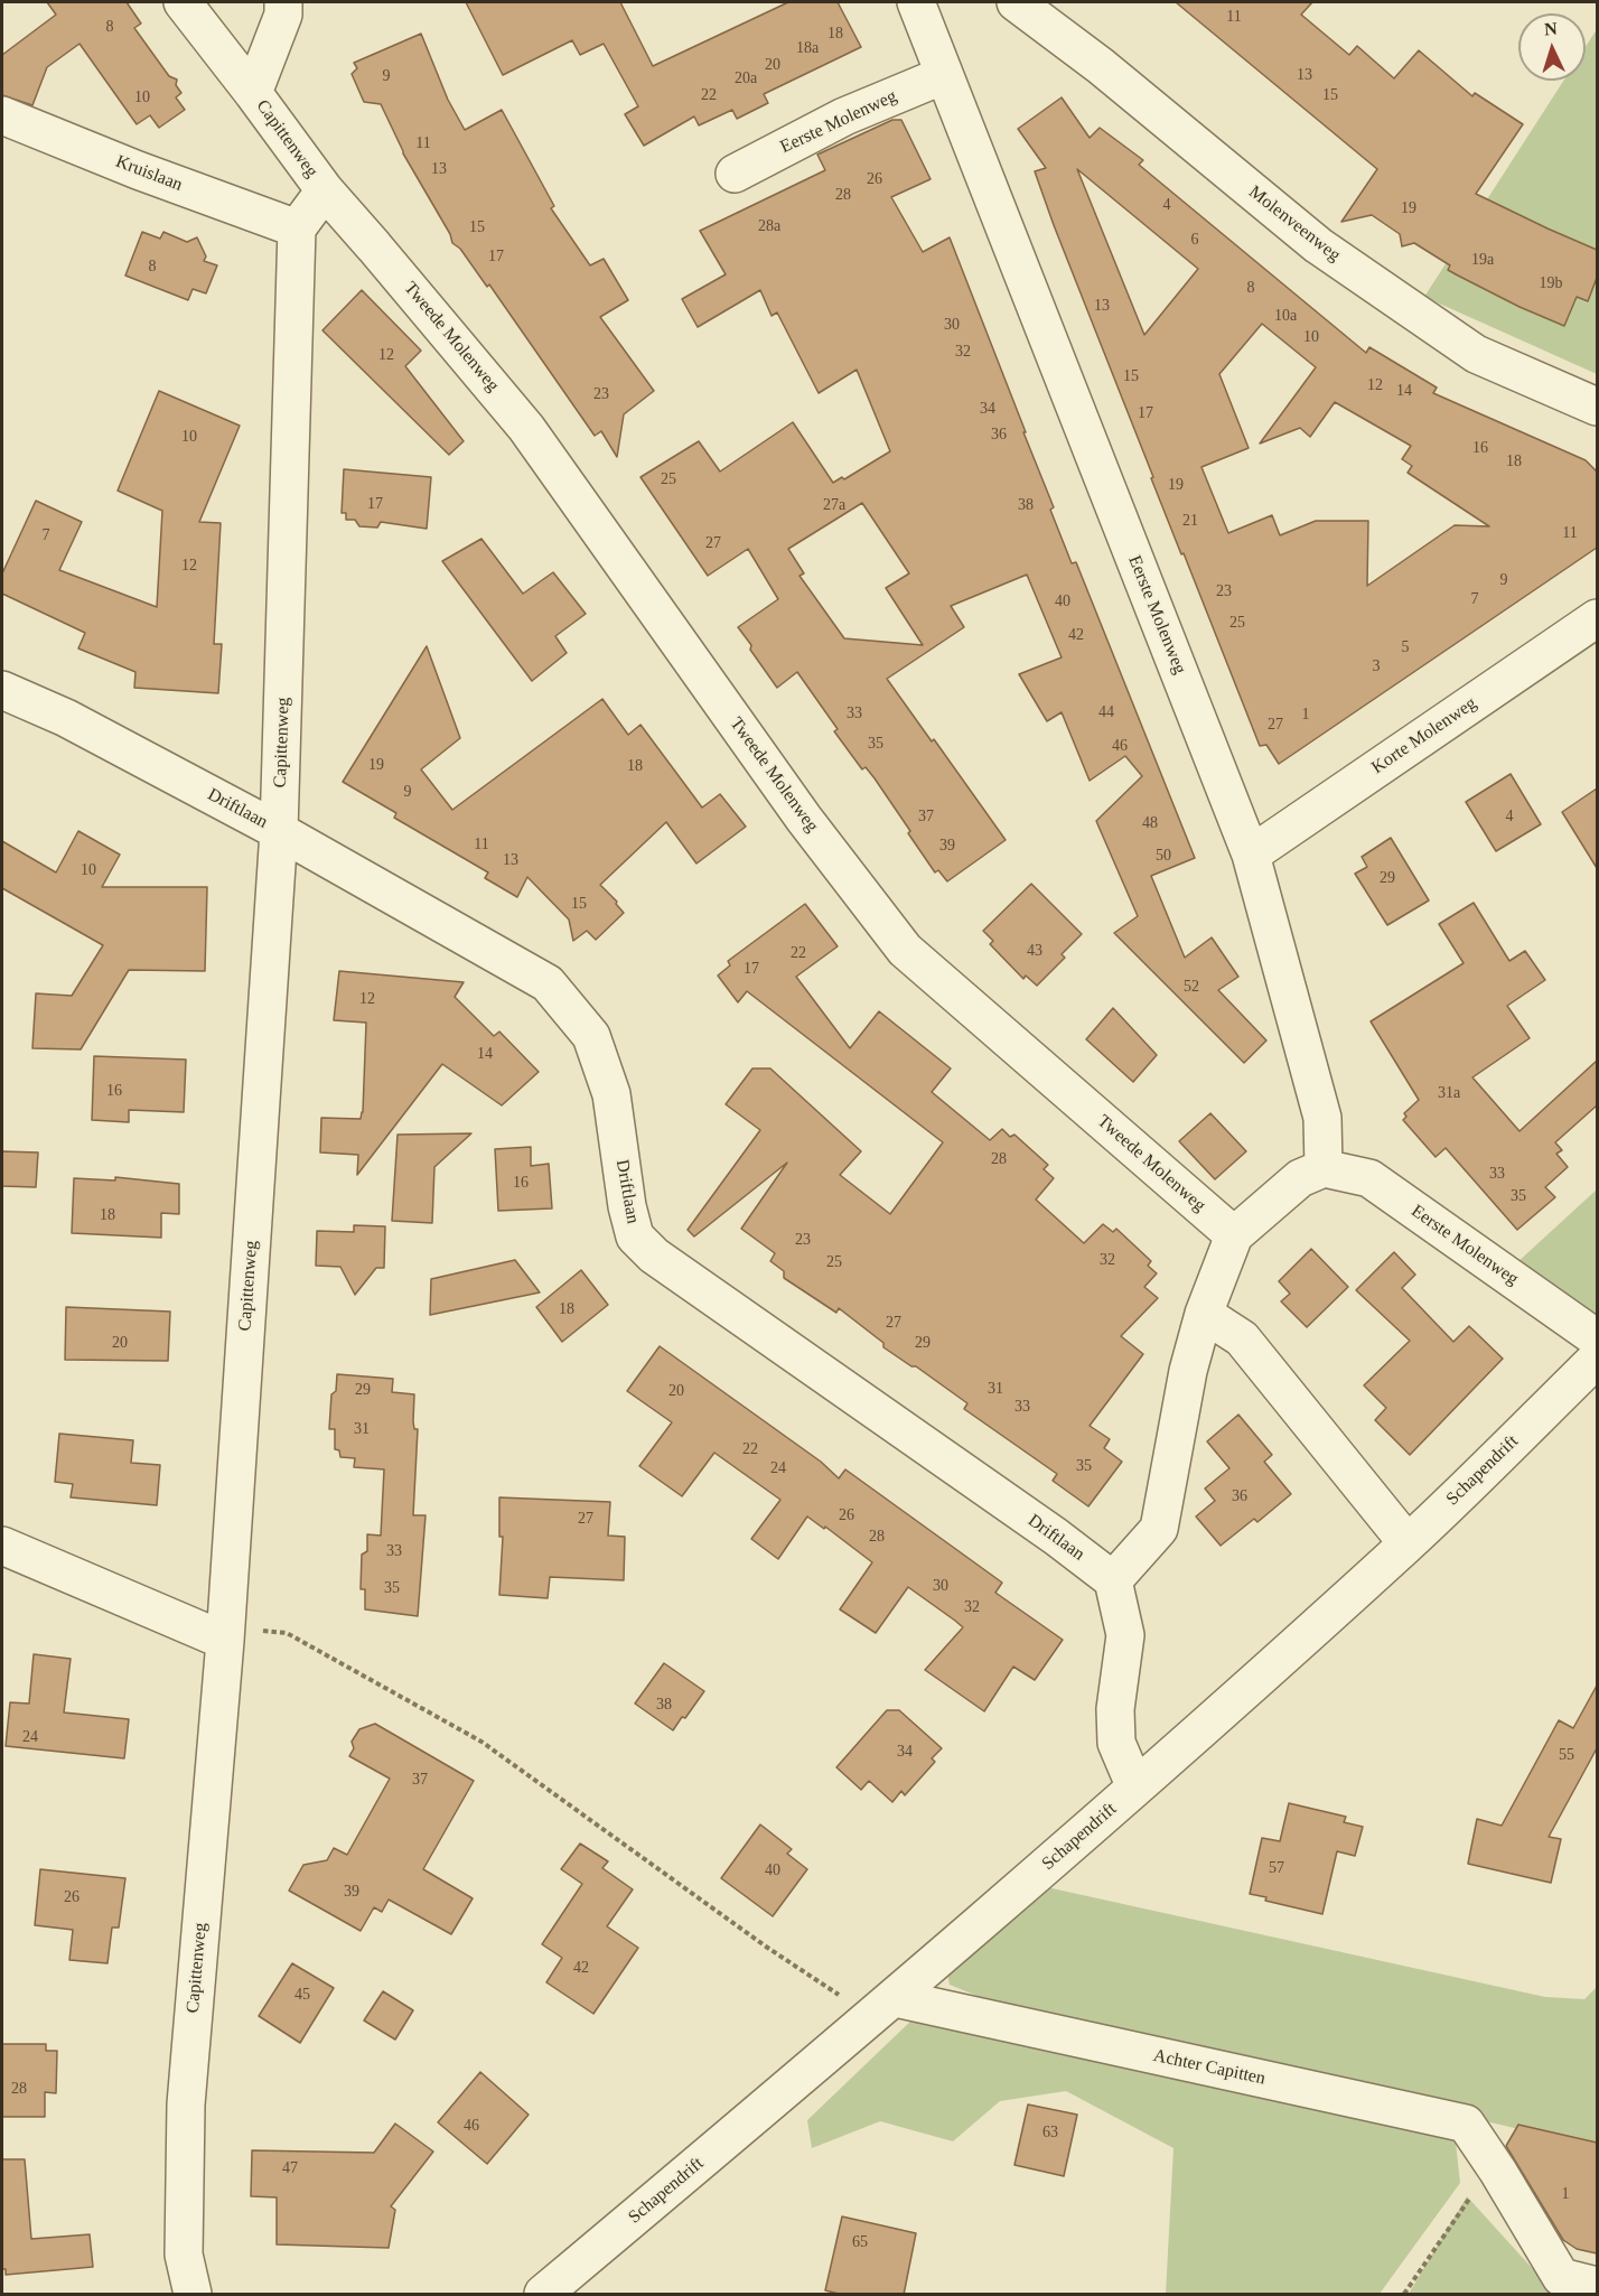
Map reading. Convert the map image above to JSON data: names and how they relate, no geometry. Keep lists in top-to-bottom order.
{
  "streets": {
    "street": [
      "Eerste Molenweg",
      "Capittenweg",
      "Kruislaan",
      "Molenveenweg",
      "Tweede Molenweg",
      "Korte Molenweg",
      "Driftlaan",
      "Schapendrift",
      "Achter Capitten"
    ]
  },
  "crossings": [
    ["Eerste Molenweg", "Korte Molenweg"],
    ["Capittenweg", "Kruislaan"],
    ["Capittenweg", "Tweede Molenweg"],
    ["Capittenweg", "Driftlaan"],
    ["Schapendrift", "Achter Capitten"]
  ],
  "house_numbers": [
    "11",
    "8",
    "18",
    "18a",
    "20",
    "13",
    "9",
    "20a",
    "22",
    "15",
    "10",
    "11",
    "13",
    "26",
    "28",
    "4",
    "19",
    "28a",
    "15",
    "6",
    "17",
    "19a",
    "8",
    "19b",
    "8",
    "13",
    "10a",
    "30",
    "10",
    "32",
    "12",
    "15",
    "12",
    "14",
    "23",
    "34",
    "17",
    "36",
    "10",
    "16",
    "18",
    "25",
    "19",
    "17",
    "27a",
    "38",
    "21",
    "11",
    "7",
    "27",
    "12",
    "9",
    "23",
    "7",
    "40",
    "25",
    "42",
    "5",
    "3",
    "44",
    "33",
    "1",
    "27",
    "35",
    "46",
    "19",
    "18",
    "9",
    "37",
    "4",
    "48",
    "11",
    "39",
    "50",
    "13",
    "10",
    "29",
    "15",
    "43",
    "22",
    "17",
    "52",
    "12",
    "14",
    "16",
    "31a",
    "28",
    "33",
    "16",
    "35",
    "18",
    "23",
    "32",
    "25",
    "18",
    "27",
    "20",
    "29",
    "31",
    "29",
    "20",
    "33",
    "31",
    "22",
    "35",
    "24",
    "36",
    "26",
    "27",
    "28",
    "33",
    "30",
    "35",
    "32",
    "38",
    "24",
    "34",
    "55",
    "37",
    "57",
    "40",
    "39",
    "26",
    "42",
    "45",
    "28",
    "46",
    "63",
    "47",
    "1",
    "65"
  ],
  "north": "top"
}
